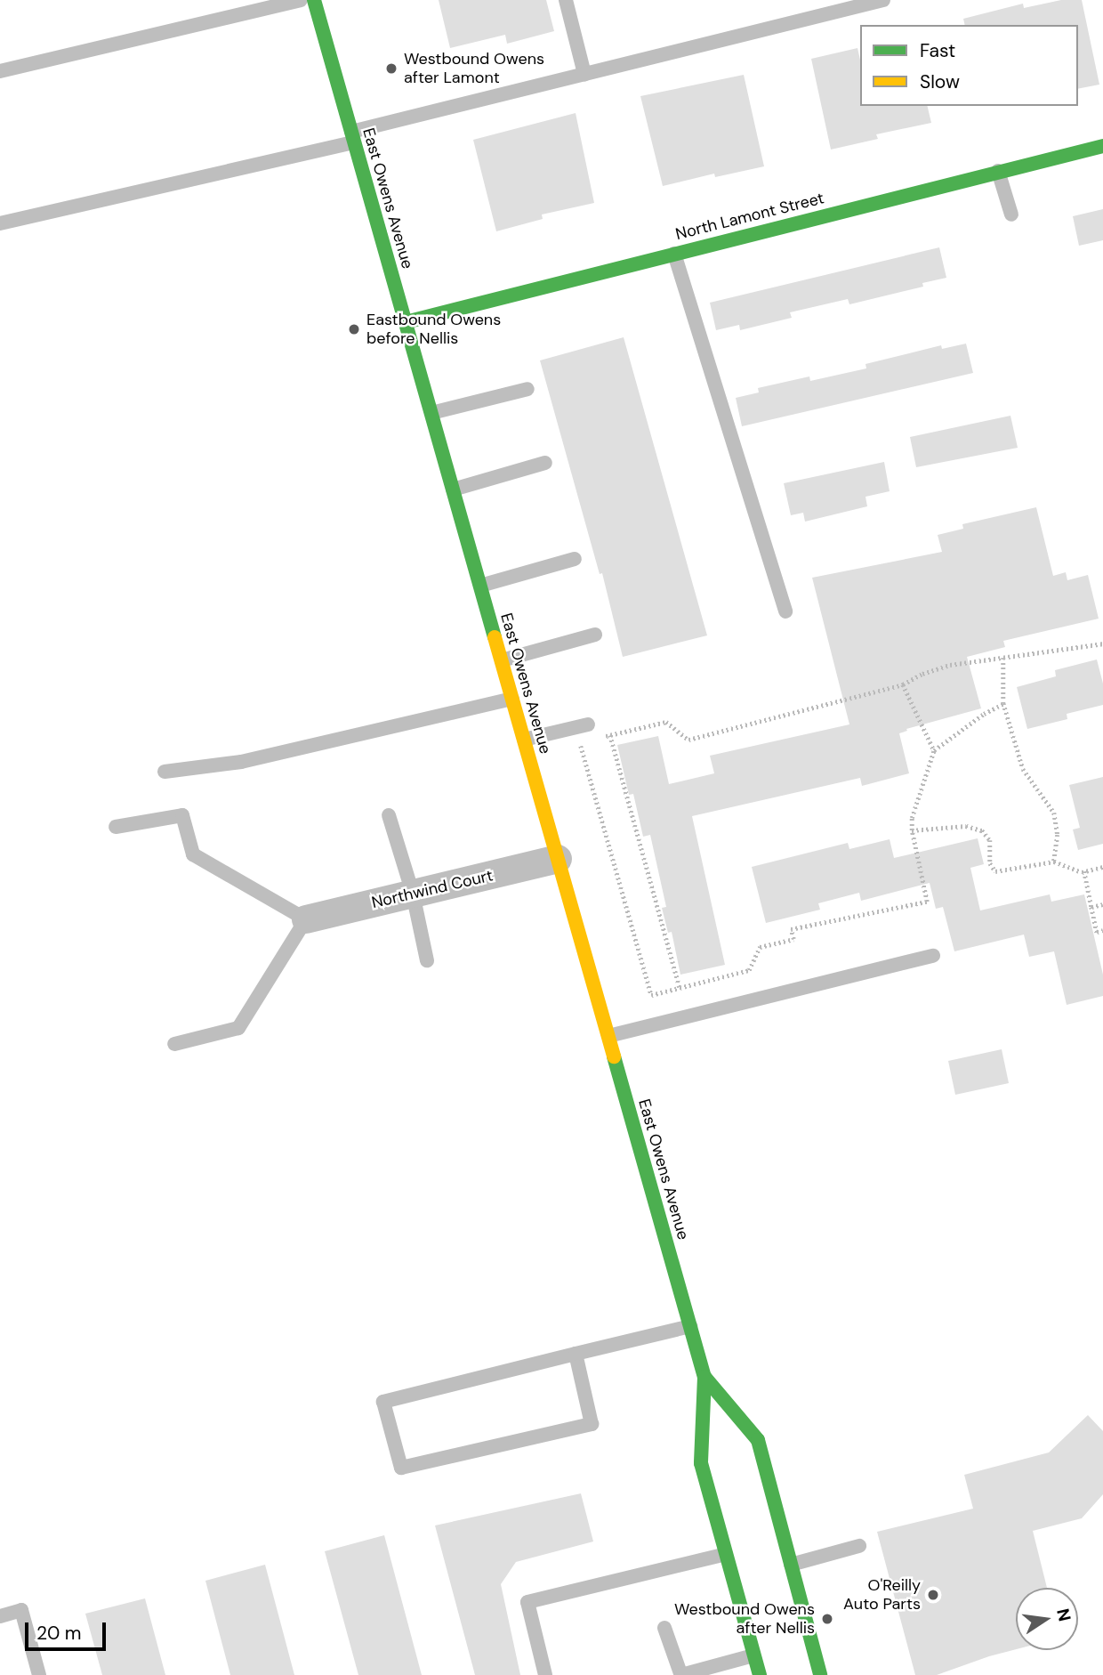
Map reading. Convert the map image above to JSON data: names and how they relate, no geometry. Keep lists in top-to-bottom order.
{
  "streets": {
    "main road": ["East Owens Avenue", "North Lamont Street"],
    "street": ["Northwind Court"]
  },
  "crossings": [
    ["East Owens Avenue", "North Lamont Street"],
    ["East Owens Avenue", "Northwind Court"]
  ],
  "places": [
    "Westbound Owens after Lamont",
    "Eastbound Owens before Nellis",
    "O'Reilly Auto Parts",
    "Westbound Owens after Nellis"
  ],
  "legend": ["Fast", "Slow"],
  "scale_bar": "20 m",
  "north": "right"
}
